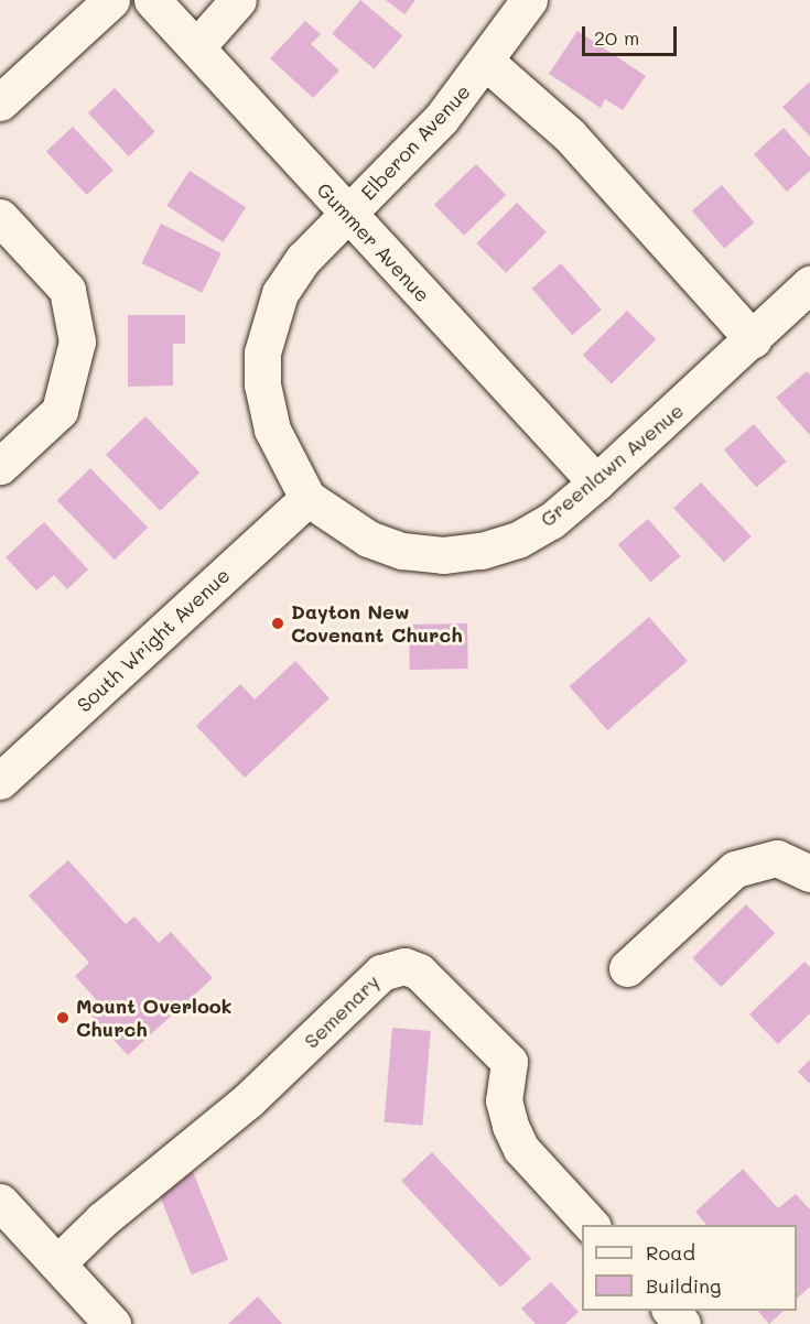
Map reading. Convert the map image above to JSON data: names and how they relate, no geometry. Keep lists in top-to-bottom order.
{
  "streets": {
    "street": [
      "Elberon Avenue",
      "Gummer Avenue",
      "Greenlawn Avenue",
      "South Wright Avenue",
      "Semenary"
    ]
  },
  "crossings": [
    ["Elberon Avenue", "Gummer Avenue"],
    ["Elberon Avenue", "Greenlawn Avenue"],
    ["Elberon Avenue", "South Wright Avenue"],
    ["Gummer Avenue", "Greenlawn Avenue"],
    ["Greenlawn Avenue", "South Wright Avenue"]
  ],
  "places": ["Dayton New Covenant Church", "Mount Overlook Church"],
  "legend": ["Road", "Building"],
  "scale_bar": "20 m"
}
